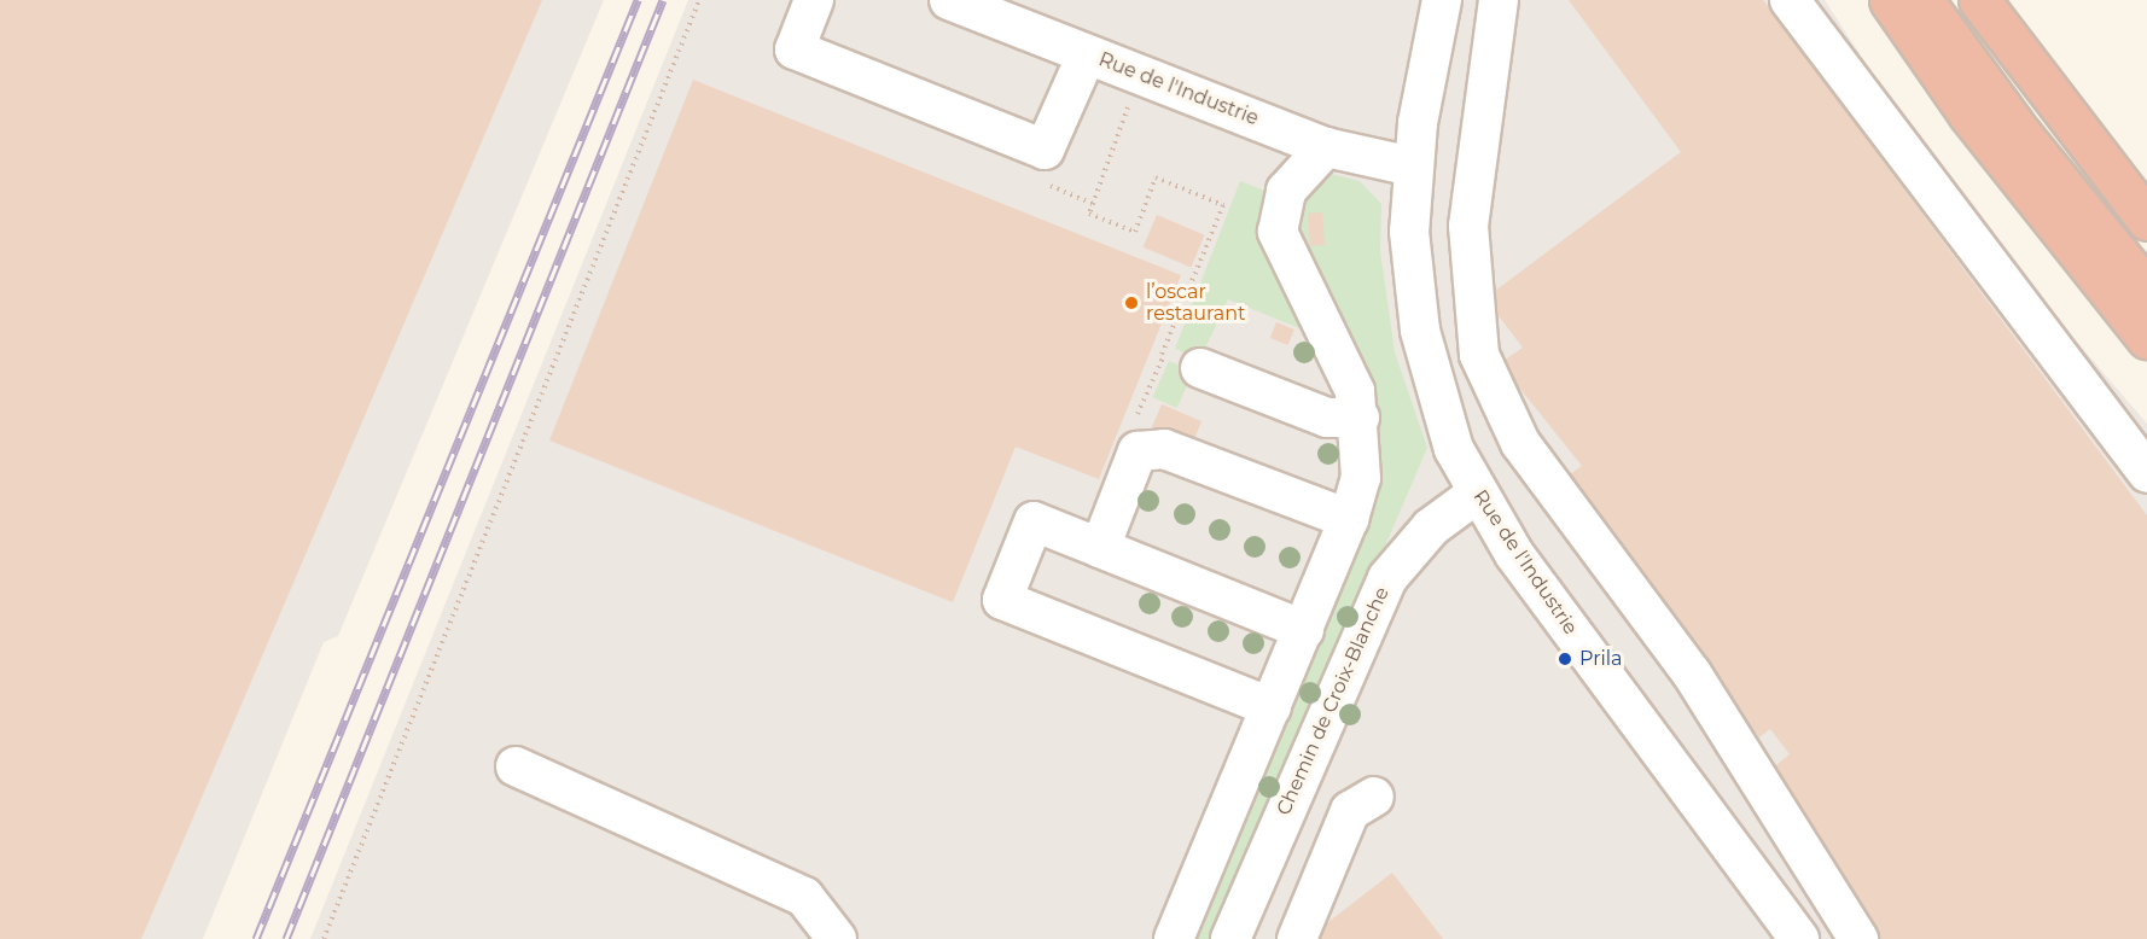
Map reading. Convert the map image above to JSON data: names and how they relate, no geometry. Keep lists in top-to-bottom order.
{
  "streets": {
    "street": ["Rue de l'Industrie", "Chemin de Croix-Blanche"]
  },
  "crossings": [
    ["Rue de l'Industrie", "Chemin de Croix-Blanche"]
  ],
  "places": ["l’oscar restaurant", "Prila"]
}
